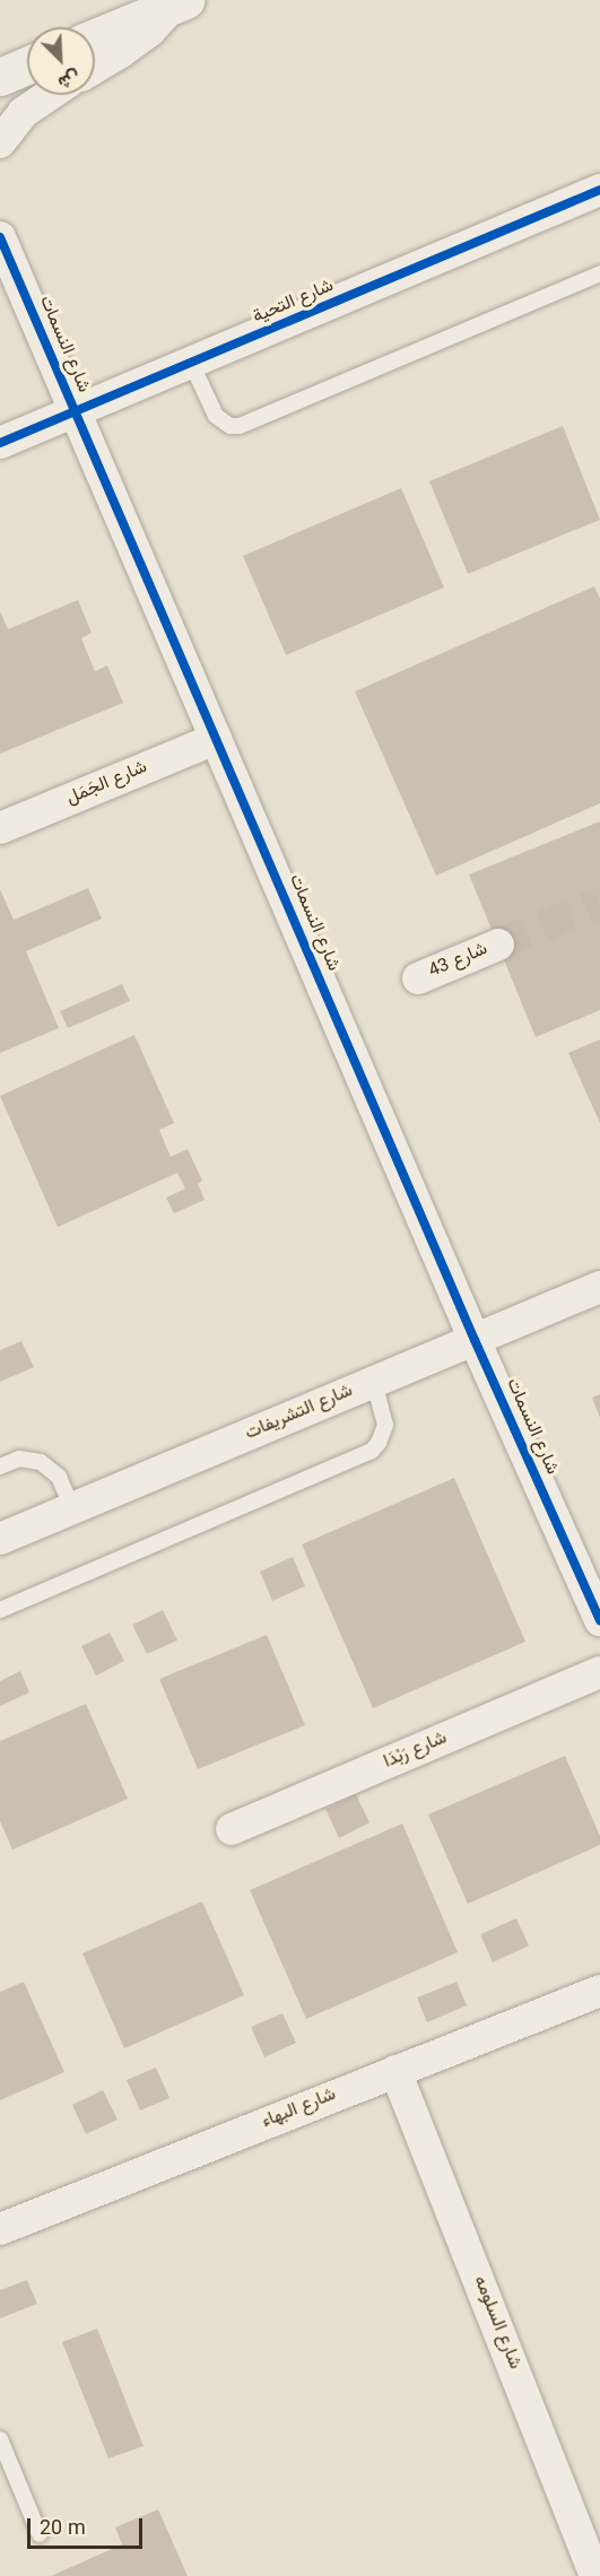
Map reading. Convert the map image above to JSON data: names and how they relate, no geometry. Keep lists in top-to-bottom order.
{
  "streets": {
    "street": [
      "شارع التحية",
      "شارع النسمات",
      "شارع الجَمَل",
      "شارع 43",
      "شارع التشريفات",
      "شارع رَبْدَا",
      "شارع البهاء",
      "شارع السلومه"
    ]
  },
  "crossings": [
    ["شارع التحية", "شارع النسمات"],
    ["شارع النسمات", "شارع الجَمَل"],
    ["شارع النسمات", "شارع التشريفات"],
    ["شارع البهاء", "شارع السلومه"]
  ],
  "scale_bar": "20 m",
  "north": "bottom right"
}
